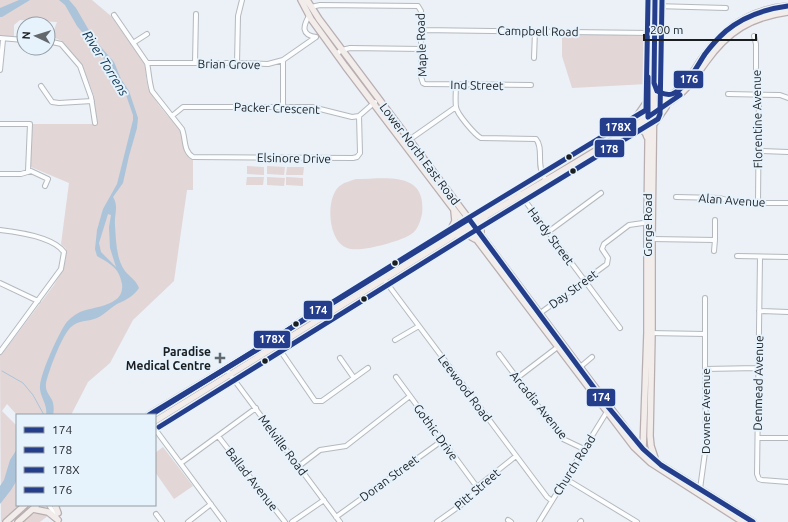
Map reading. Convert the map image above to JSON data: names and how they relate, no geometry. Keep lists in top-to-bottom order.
{
  "streets": {
    "main road": ["Lower North East Road", "Gorge Road"],
    "street": [
      "Campbell Road",
      "Maple Road",
      "Brian Grove",
      "Ind Street",
      "Packer Crescent",
      "Florentine Avenue",
      "Elsinore Drive",
      "Alan Avenue",
      "Hardy Street",
      "Day Street",
      "Denmead Avenue",
      "Leewood Road",
      "Arcadia Avenue",
      "Downer Avenue",
      "Gothic Drive",
      "Melville Road",
      "Church Road",
      "Doran Street",
      "Ballad Avenue",
      "Pitt Street"
    ]
  },
  "crossings": [
    ["Campbell Road", "Maple Road"],
    ["Campbell Road", "Gorge Road"],
    ["Maple Road", "Ind Street"],
    ["Brian Grove", "Lower North East Road"],
    ["Packer Crescent", "Elsinore Drive"],
    ["Florentine Avenue", "Alan Avenue"],
    ["Lower North East Road", "Gorge Road"],
    ["Lower North East Road", "Day Street"],
    ["Lower North East Road", "Downer Avenue"],
    ["Lower North East Road", "Church Road"],
    ["Gorge Road", "Day Street"],
    ["Hardy Street", "Day Street"],
    ["Leewood Road", "Church Road"],
    ["Leewood Road", "Pitt Street"],
    ["Arcadia Avenue", "Church Road"],
    ["Gothic Drive", "Doran Street"],
    ["Gothic Drive", "Pitt Street"],
    ["Melville Road", "Doran Street"]
  ],
  "water": ["River Torrens"],
  "places": {
    "health": ["Paradise Medical Centre"]
  },
  "lines": [
    "transit line 178",
    "transit line 178X",
    "transit line 176",
    "transit line 174"
  ],
  "legend": [
    "174",
    "178",
    "178X",
    "176"
  ],
  "scale_bar": "200 m",
  "north": "left"
}
